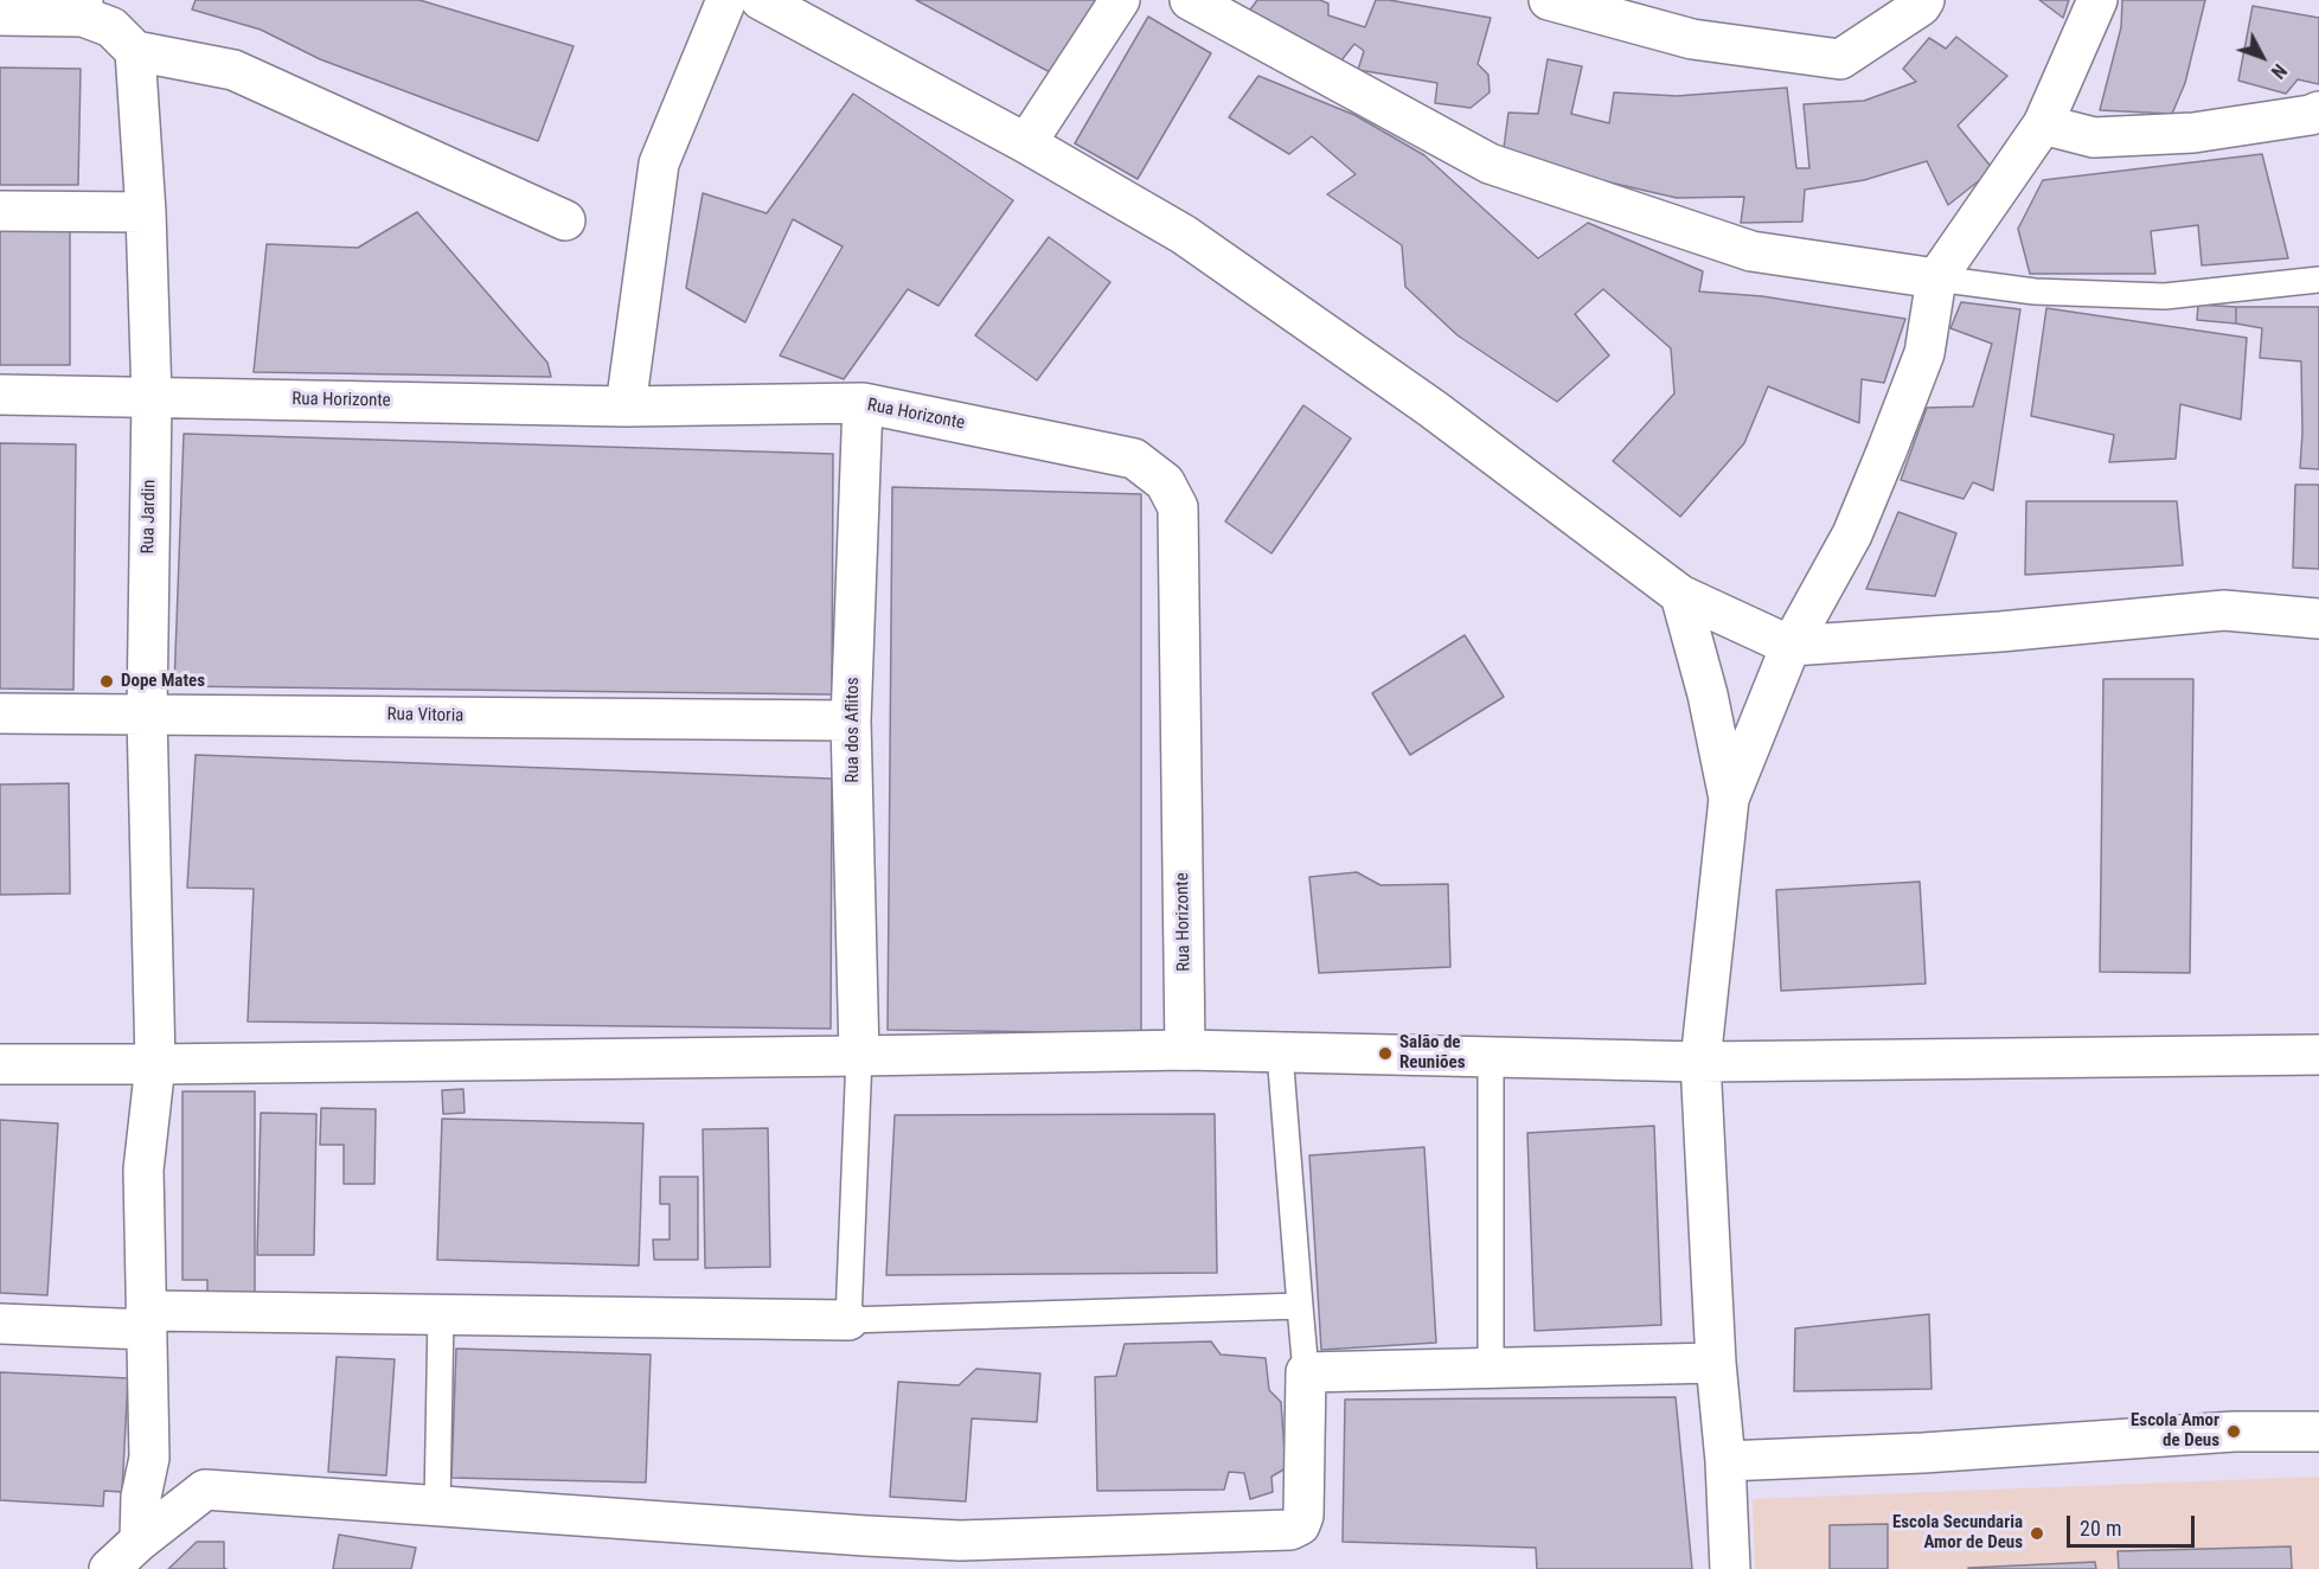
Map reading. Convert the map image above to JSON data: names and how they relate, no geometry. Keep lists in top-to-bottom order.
{
  "streets": {
    "street": [
      "Rua Horizonte",
      "Rua Jardin",
      "Rua Vitoria",
      "Rua dos Aflitos"
    ]
  },
  "crossings": [
    ["Rua Horizonte", "Rua Jardin"],
    ["Rua Horizonte", "Rua dos Aflitos"],
    ["Rua Jardin", "Rua Vitoria"],
    ["Rua Vitoria", "Rua dos Aflitos"]
  ],
  "places": [
    "Dope Mates",
    "Salão de Reuniões",
    "Escola Amor de Deus",
    "Escola Secundaria Amor de Deus"
  ],
  "scale_bar": "20 m",
  "north": "bottom right"
}
